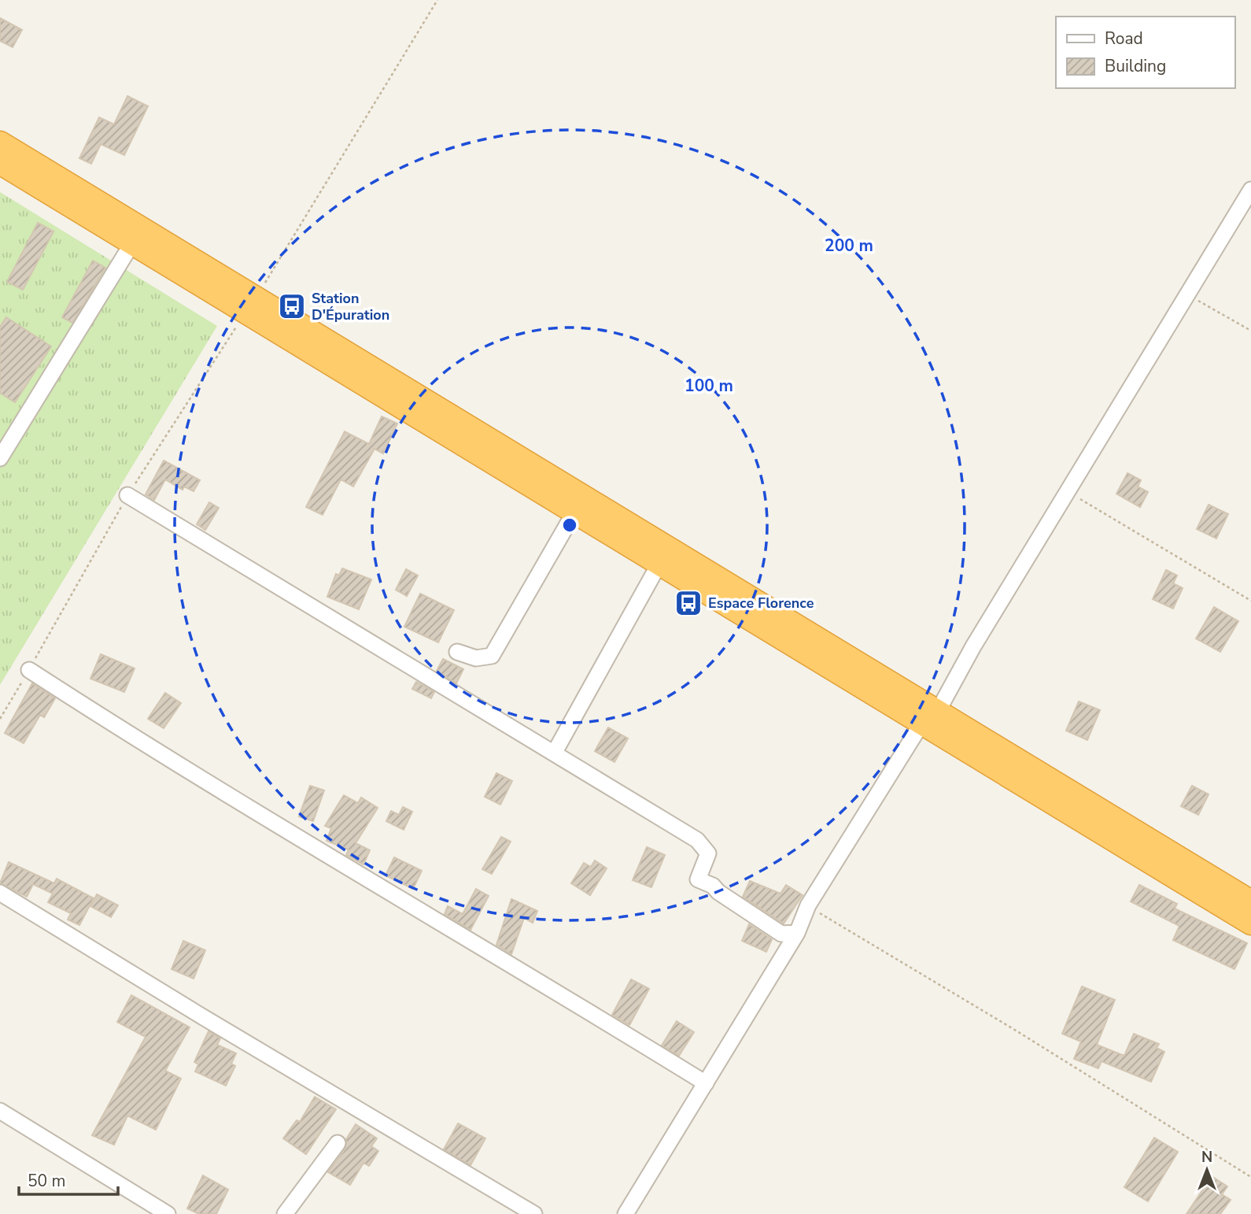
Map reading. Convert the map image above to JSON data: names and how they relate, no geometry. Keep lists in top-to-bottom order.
{
  "places": {
    "bus stop": ["Station D'Épuration", "Espace Florence"]
  },
  "legend": ["Road", "Building"],
  "scale_bar": "50 m",
  "north": "top",
  "rings": ["200 m", "100 m"]
}
